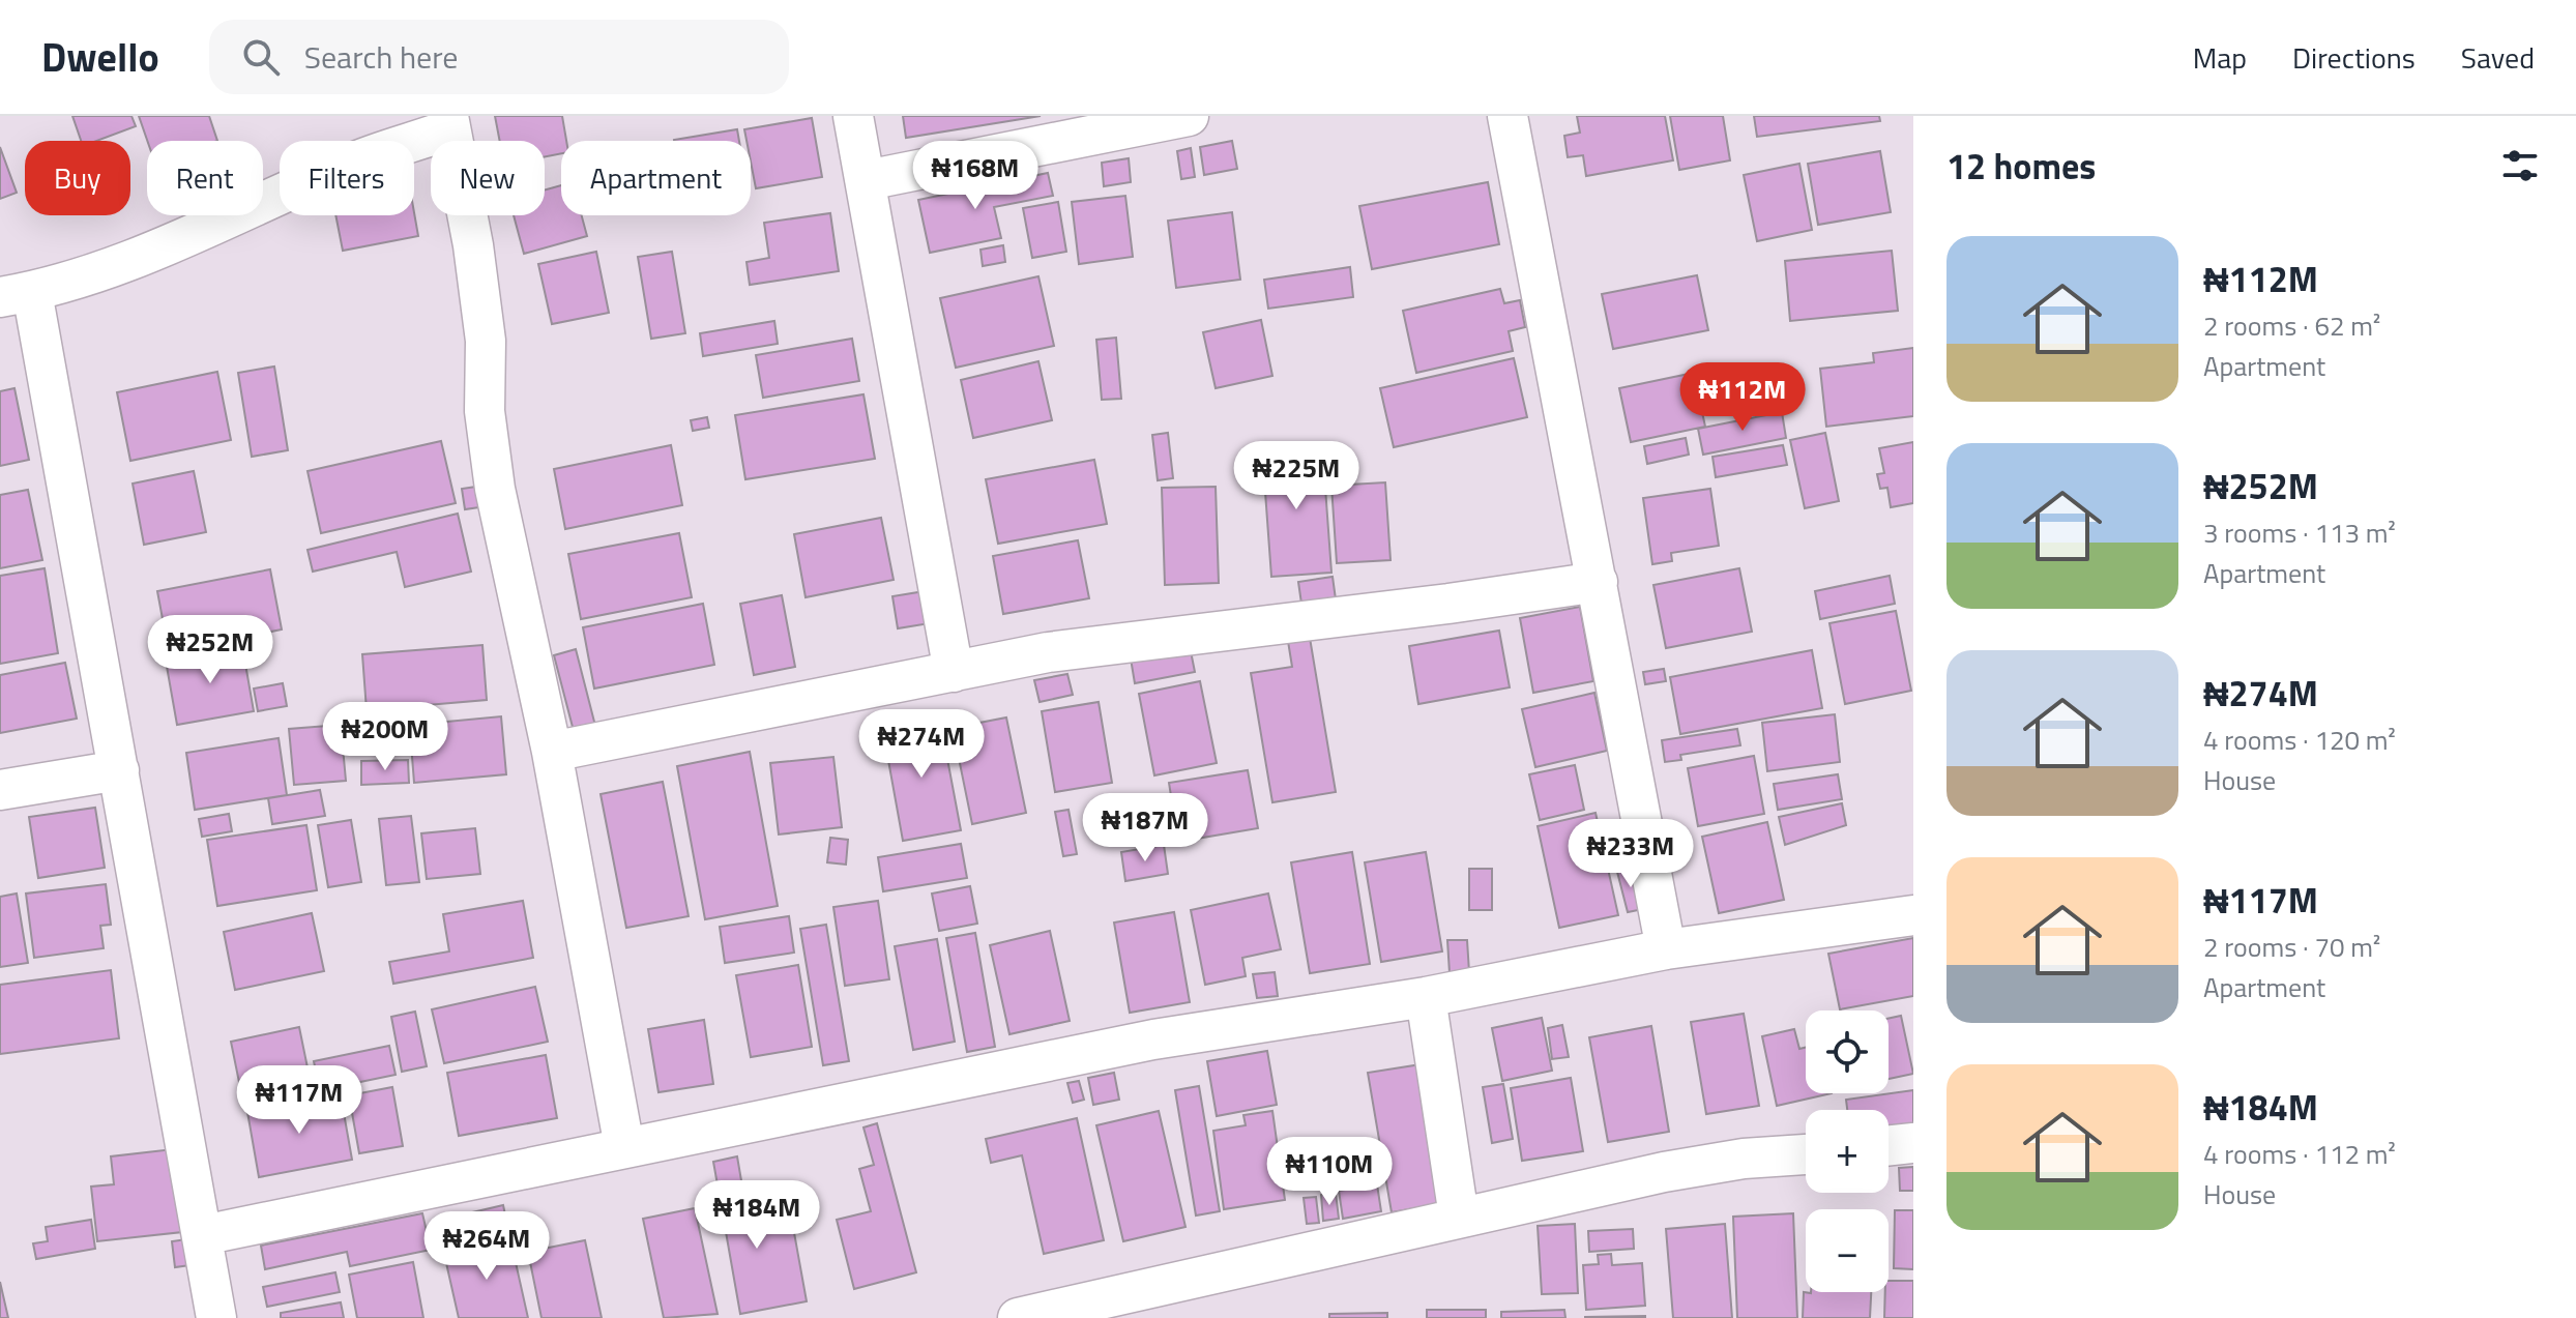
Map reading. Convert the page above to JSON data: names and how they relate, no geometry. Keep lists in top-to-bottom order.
{
  "page": {
    "header": "Dwello",
    "search": "Search here",
    "nav": ["Map", "Directions", "Saved"],
    "heading": "12 homes",
    "price": [
      "₦168M",
      "₦112M",
      "₦225M",
      "₦252M",
      "₦200M",
      "₦274M",
      "₦187M",
      "₦233M",
      "₦117M",
      "₦110M",
      "₦184M",
      "₦264M"
    ],
    "chip": [
      "Buy",
      "Rent",
      "Filters",
      "New",
      "Apartment"
    ],
    "list": [
      {
        "name": "₦112M",
        "note": "2 rooms · 62 m² · Apartment"
      },
      {
        "name": "₦252M",
        "note": "3 rooms · 113 m² · Apartment"
      },
      {
        "name": "₦274M",
        "note": "4 rooms · 120 m² · House"
      },
      {
        "name": "₦117M",
        "note": "2 rooms · 70 m² · Apartment"
      },
      {
        "name": "₦184M",
        "note": "4 rooms · 112 m² · House"
      }
    ],
    "map_buttons": ["+", "−"]
  }
}
